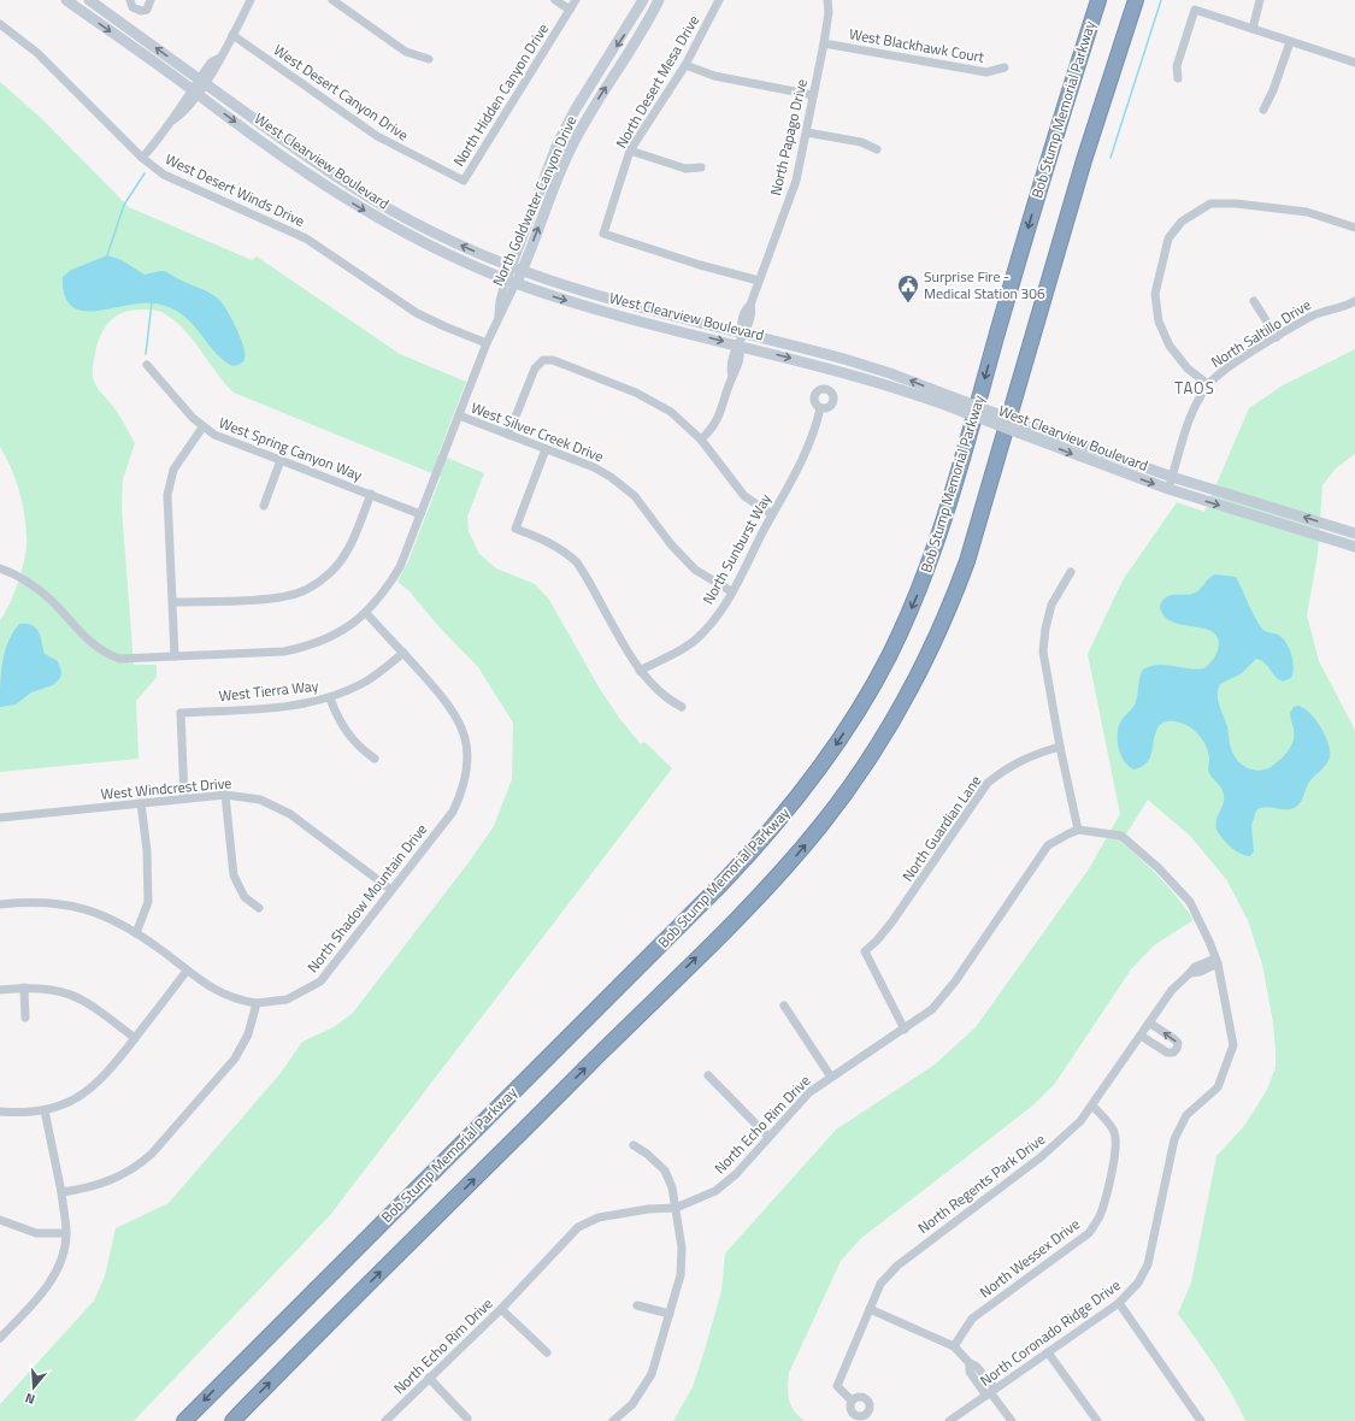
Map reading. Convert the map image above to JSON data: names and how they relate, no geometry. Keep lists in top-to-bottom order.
{
  "streets": {
    "highway": ["Bob Stump Memorial Parkway"],
    "street": [
      "West Blackhawk Court",
      "North Desert Mesa Drive",
      "West Desert Canyon Drive",
      "North Hidden Canyon Drive",
      "North Papago Drive",
      "West Clearview Boulevard",
      "West Desert Winds Drive",
      "North Goldwater Canyon Drive",
      "North Saltillo Drive",
      "West Silver Creek Drive",
      "West Spring Canyon Way",
      "North Sunburst Way",
      "West Tierra Way",
      "West Windcrest Drive",
      "North Guardian Lane",
      "North Shadow Mountain Drive",
      "North Echo Rim Drive",
      "North Regents Park Drive",
      "North Wessex Drive",
      "North Coronado Ridge Drive"
    ]
  },
  "crossings": [
    ["West Blackhawk Court", "North Papago Drive"],
    ["North Desert Mesa Drive", "North Papago Drive"],
    ["West Desert Canyon Drive", "North Hidden Canyon Drive"],
    ["North Papago Drive", "West Clearview Boulevard"],
    ["West Clearview Boulevard", "North Goldwater Canyon Drive"],
    ["West Clearview Boulevard", "North Saltillo Drive"],
    ["West Desert Winds Drive", "North Goldwater Canyon Drive"],
    ["North Goldwater Canyon Drive", "West Silver Creek Drive"],
    ["North Goldwater Canyon Drive", "West Spring Canyon Way"],
    ["North Goldwater Canyon Drive", "North Shadow Mountain Drive"],
    ["West Silver Creek Drive", "North Sunburst Way"],
    ["West Tierra Way", "West Windcrest Drive"],
    ["West Tierra Way", "North Shadow Mountain Drive"],
    ["West Windcrest Drive", "North Shadow Mountain Drive"],
    ["North Guardian Lane", "North Echo Rim Drive"],
    ["North Echo Rim Drive", "North Coronado Ridge Drive"],
    ["North Regents Park Drive", "North Wessex Drive"],
    ["North Regents Park Drive", "North Coronado Ridge Drive"]
  ],
  "districts": ["TAOS"],
  "places": {
    "public building": ["Surprise Fire - Medical Station 306"]
  },
  "north": "bottom"
}
